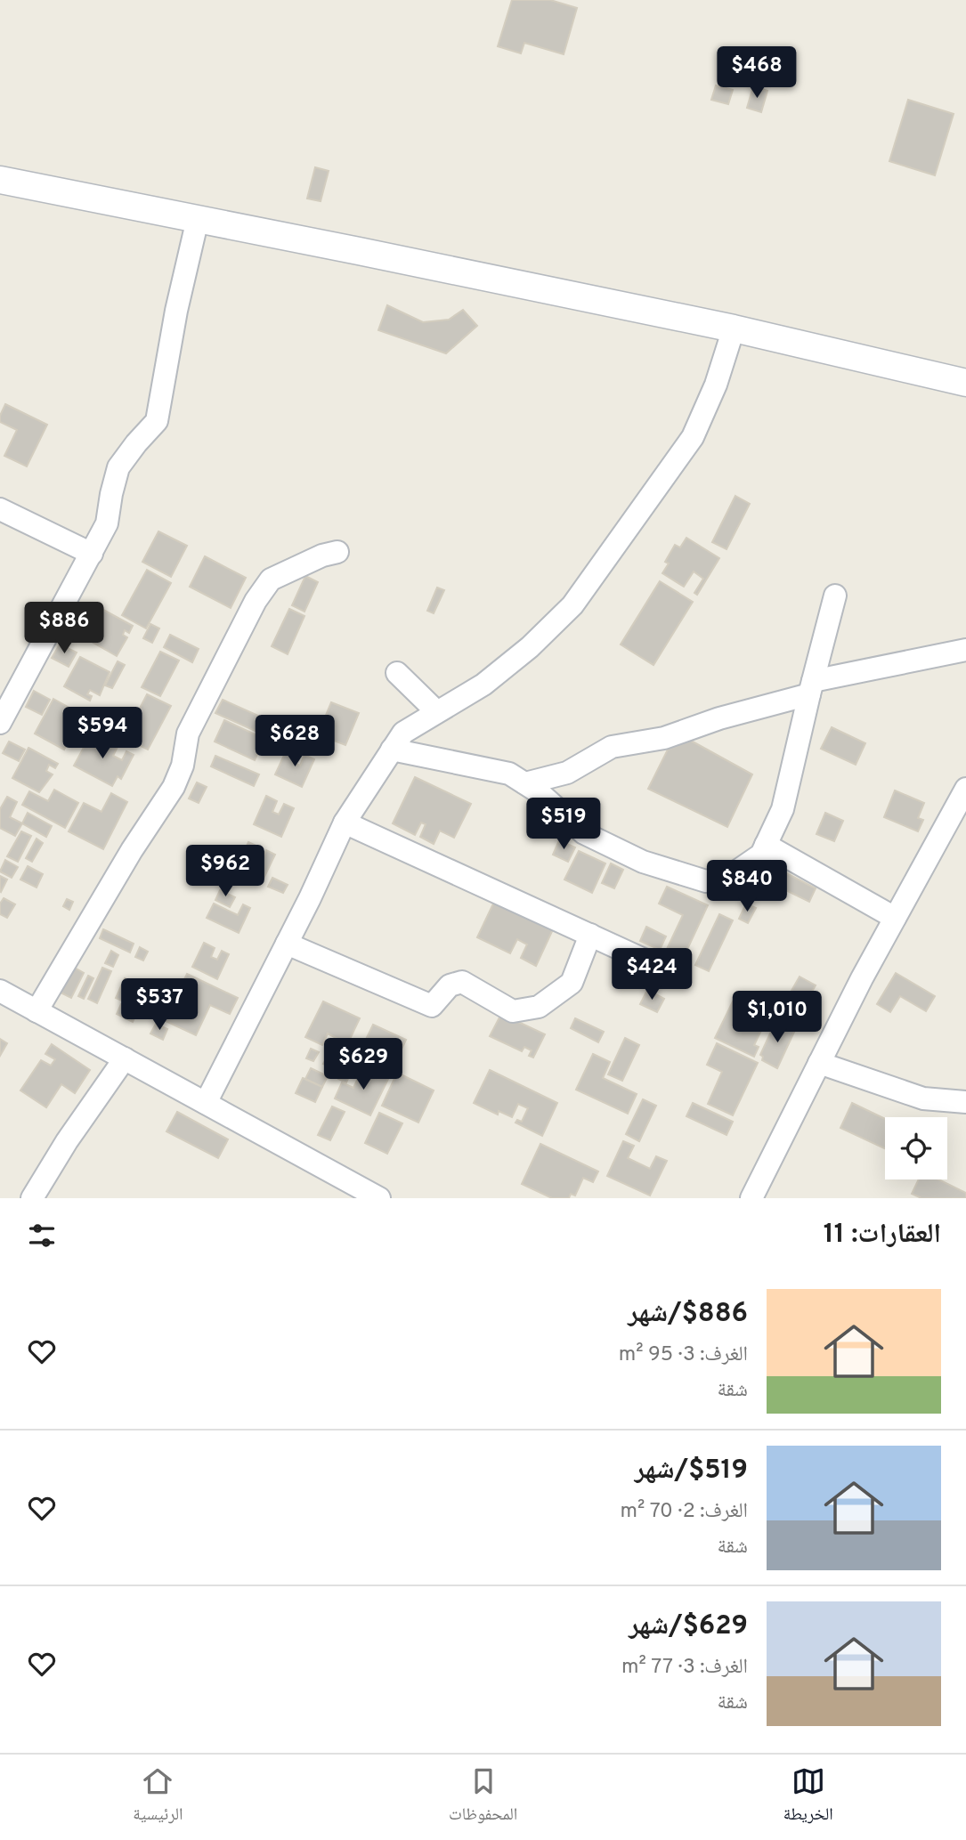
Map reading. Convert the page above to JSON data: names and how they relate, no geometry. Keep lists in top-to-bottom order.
{
  "page": {
    "price": [
      "$468",
      "$886",
      "$594",
      "$628",
      "$519",
      "$962",
      "$840",
      "$424",
      "$537",
      "$1,010",
      "$629"
    ],
    "heading": "العقارات: 11",
    "list": [
      {
        "name": "$886/شهر",
        "note": "الغرف: 3 · 95 m² · شقة"
      },
      {
        "name": "$519/شهر",
        "note": "الغرف: 2 · 70 m² · شقة"
      },
      {
        "name": "$629/شهر",
        "note": "الغرف: 3 · 77 m² · شقة"
      }
    ],
    "tabs": ["الخريطة", "المحفوظات", "الرئيسية"]
  }
}
